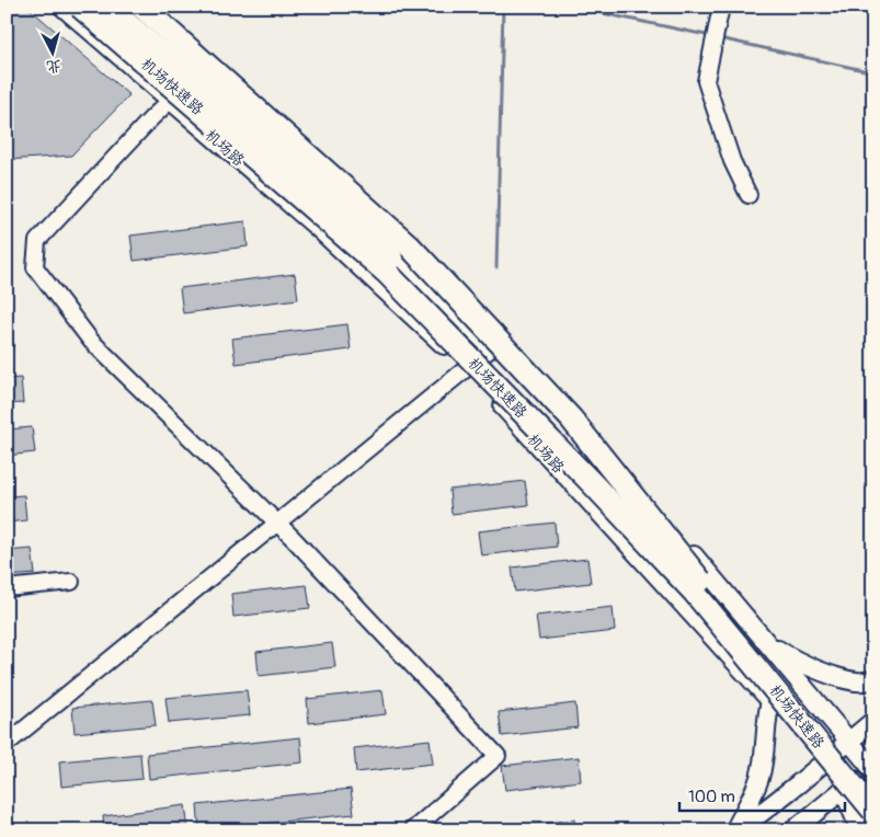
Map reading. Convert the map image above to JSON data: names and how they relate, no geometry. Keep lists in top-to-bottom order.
{
  "streets": {
    "highway": ["机场快速路"],
    "main road": ["机场路"]
  },
  "scale_bar": "100 m",
  "north": "bottom"
}
